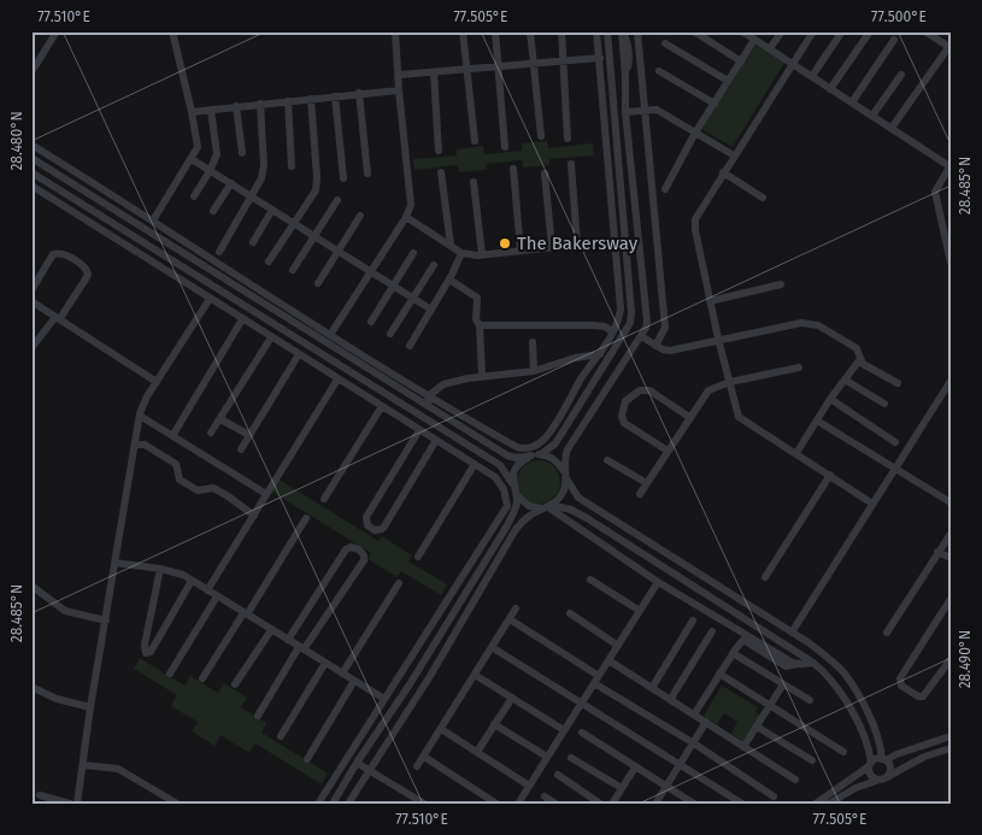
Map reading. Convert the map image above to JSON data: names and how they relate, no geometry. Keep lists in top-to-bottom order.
{
  "places": ["The Bakersway"],
  "coordinates": [
    "77.510°E",
    "77.505°E",
    "77.500°E",
    "28.480°N",
    "28.485°N",
    "28.490°N"
  ]
}
